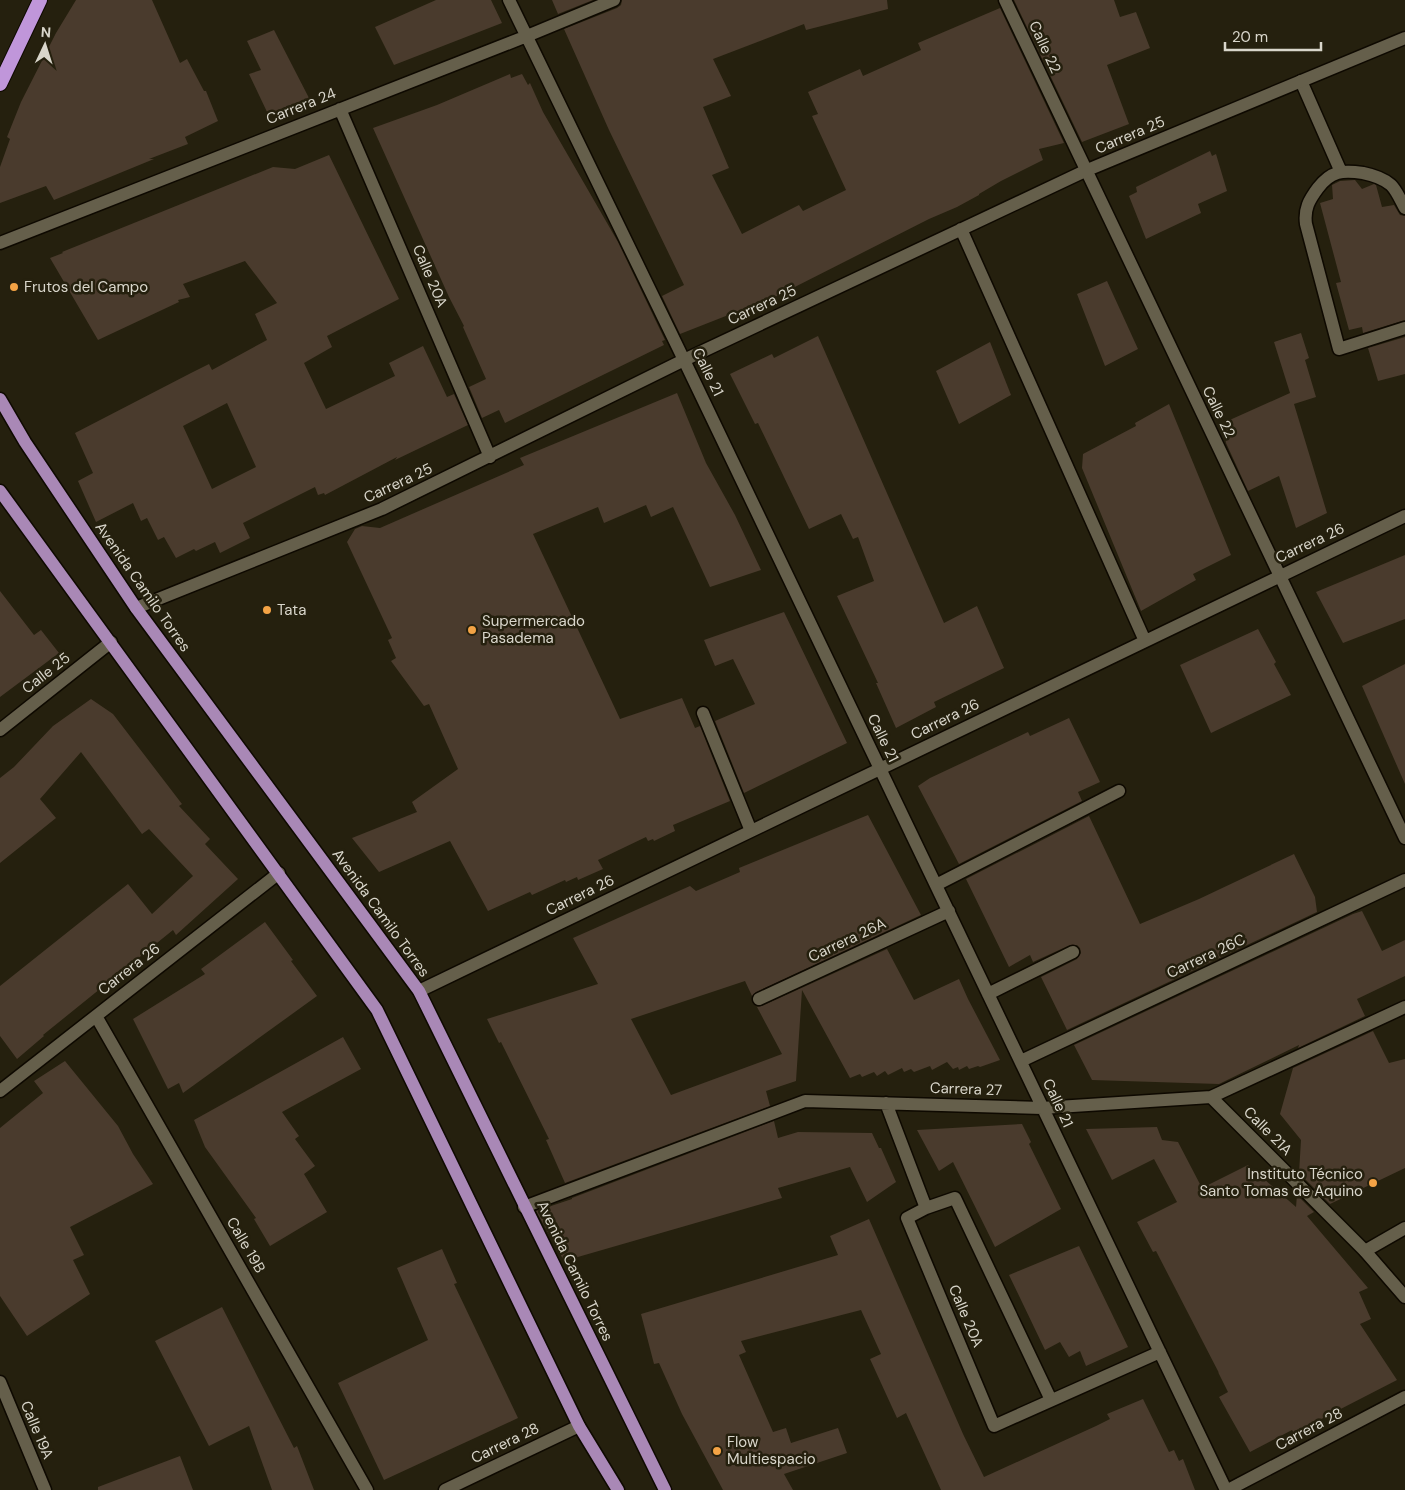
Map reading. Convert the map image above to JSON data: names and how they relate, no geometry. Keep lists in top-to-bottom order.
{
  "streets": {
    "main road": ["Avenida Camilo Torres"],
    "street": [
      "Calle 22",
      "Carrera 24",
      "Carrera 25",
      "Calle 20A",
      "Calle 21",
      "Carrera 26",
      "Calle 25",
      "Carrera 26A",
      "Carrera 26C",
      "Carrera 27",
      "Calle 21A",
      "Calle 19B",
      "Carrera 28",
      "Calle 19A"
    ]
  },
  "crossings": [
    ["Calle 22", "Carrera 25"],
    ["Calle 22", "Carrera 26"],
    ["Carrera 24", "Calle 20A"],
    ["Carrera 24", "Calle 21"],
    ["Carrera 25", "Calle 20A"],
    ["Carrera 25", "Calle 21"],
    ["Carrera 25", "Avenida Camilo Torres"],
    ["Calle 21", "Carrera 26"],
    ["Calle 21", "Carrera 26A"],
    ["Calle 21", "Carrera 26C"],
    ["Calle 21", "Carrera 27"],
    ["Calle 21", "Carrera 28"],
    ["Carrera 26", "Avenida Camilo Torres"],
    ["Carrera 26", "Calle 19B"],
    ["Avenida Camilo Torres", "Carrera 27"],
    ["Carrera 27", "Calle 21A"]
  ],
  "places": [
    "Frutos del Campo",
    "Tata",
    "Supermercado Pasadema",
    "Instituto Técnico Santo Tomas de Aquino",
    "Flow Multiespacio"
  ],
  "scale_bar": "20 m",
  "north": "top"
}
